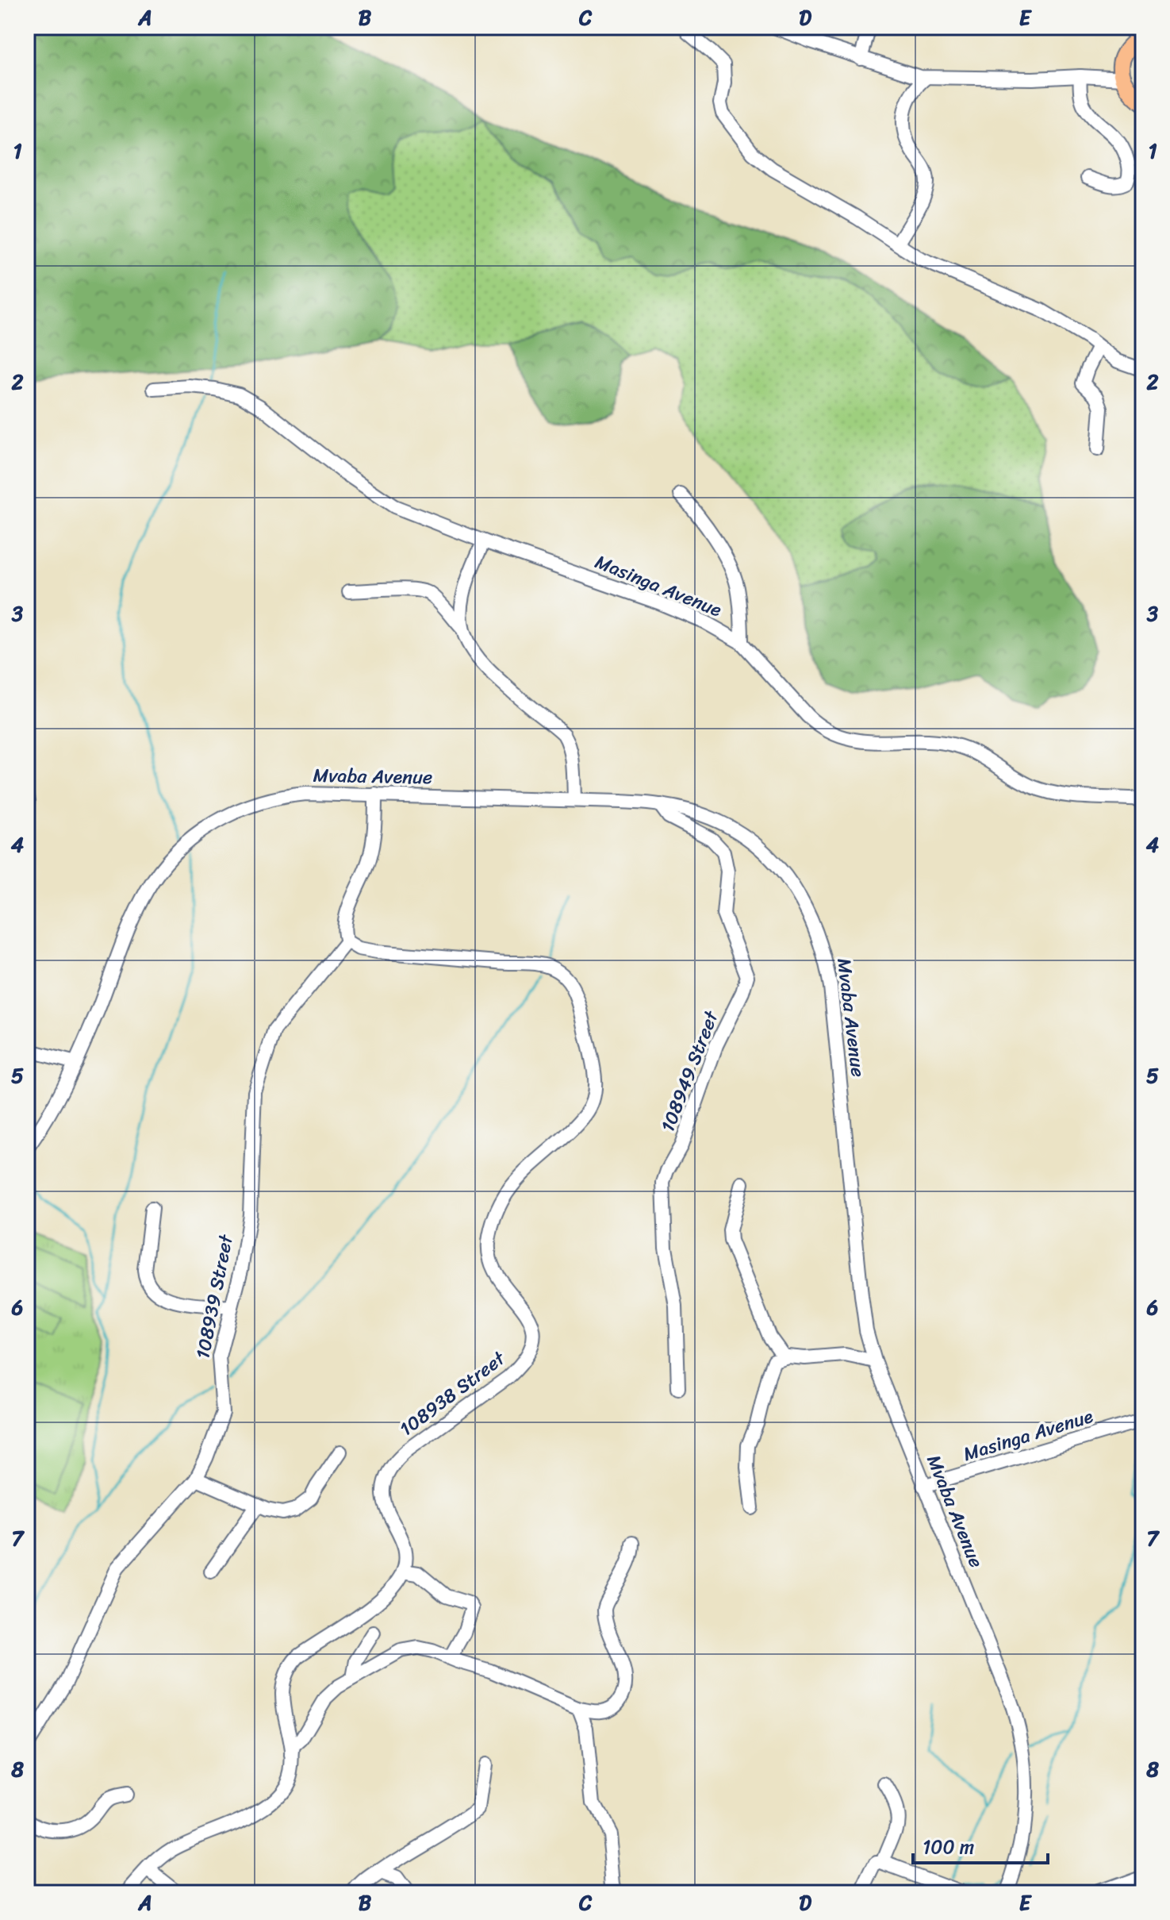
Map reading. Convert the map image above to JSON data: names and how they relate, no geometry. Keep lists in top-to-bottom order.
{
  "streets": {
    "street": [
      "Masinga Avenue",
      "Mvaba Avenue",
      "108949 Street",
      "108939 Street",
      "108938 Street"
    ]
  },
  "crossings": [
    ["Masinga Avenue", "Mvaba Avenue"],
    ["Mvaba Avenue", "108949 Street"],
    ["108939 Street", "108938 Street"]
  ],
  "scale_bar": "100 m",
  "grid": {
    "columns": [
      "A",
      "B",
      "C",
      "D",
      "E"
    ],
    "rows": [
      "1",
      "2",
      "3",
      "4",
      "5",
      "6",
      "7",
      "8"
    ]
  }
}
